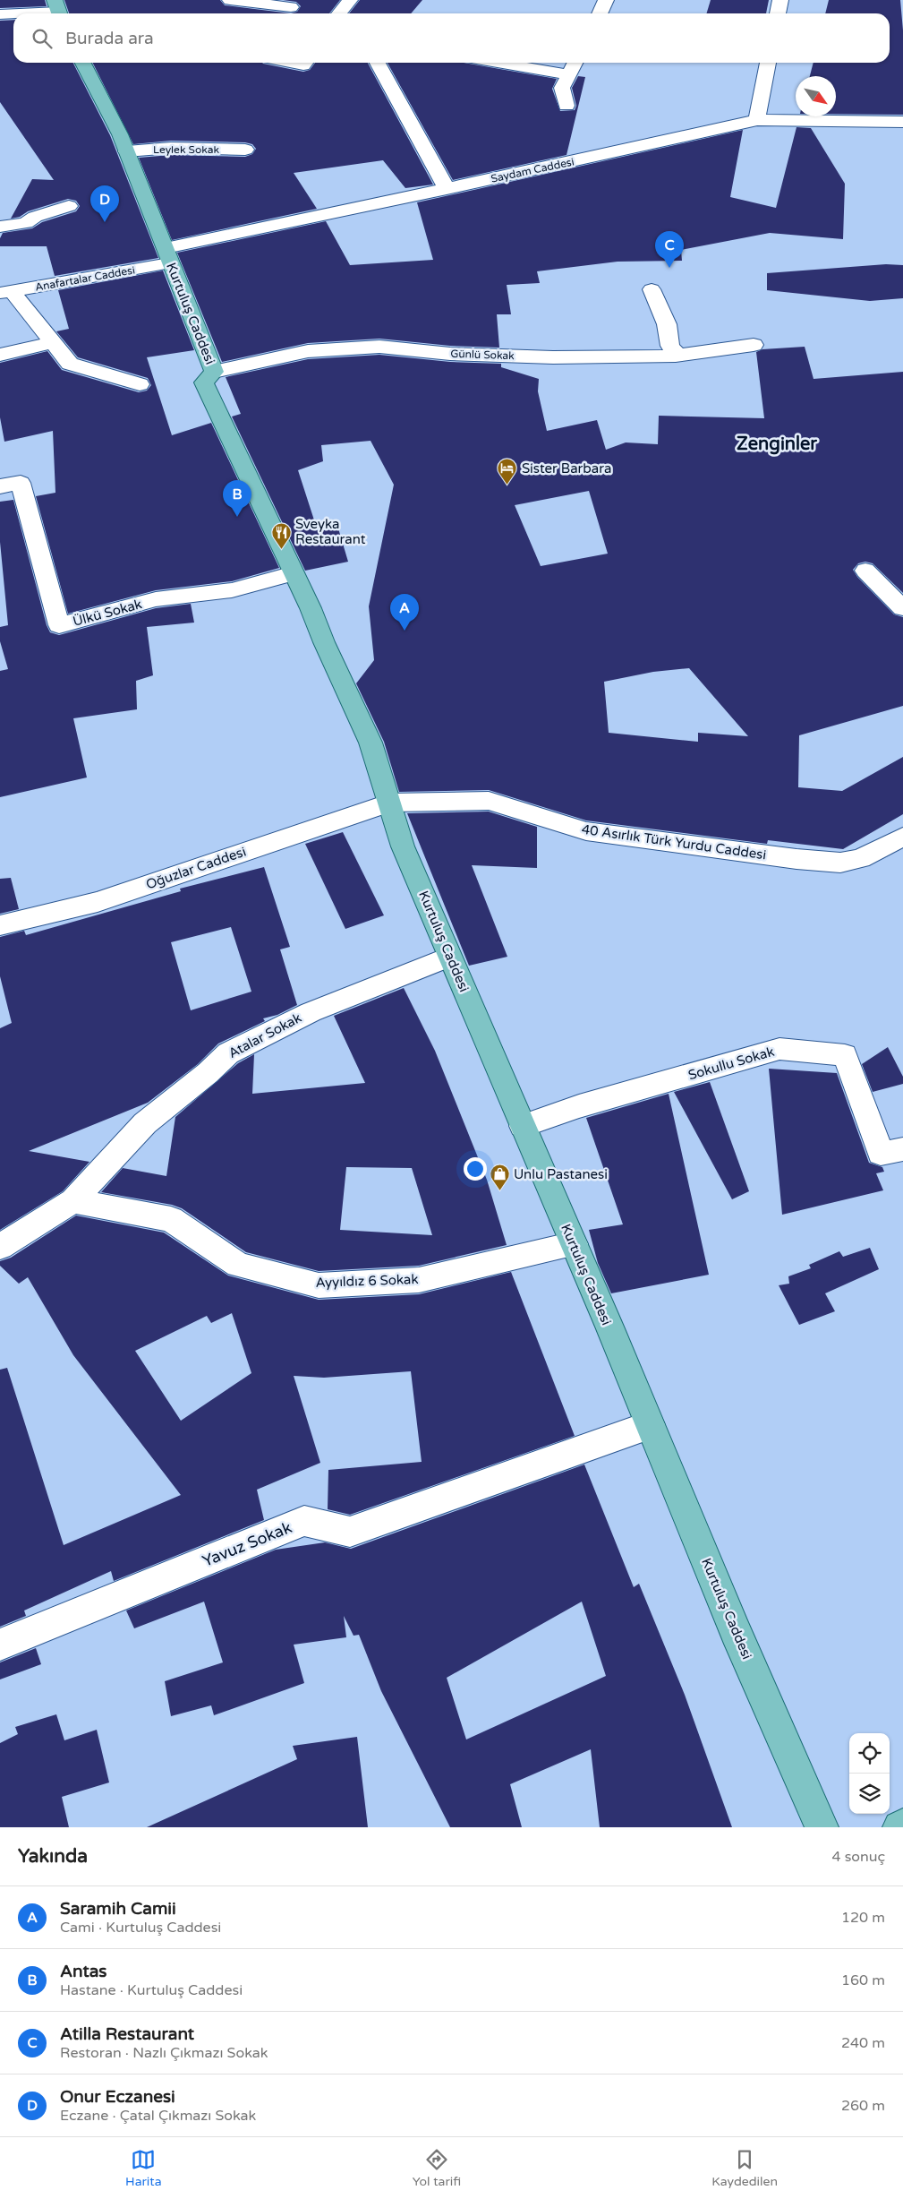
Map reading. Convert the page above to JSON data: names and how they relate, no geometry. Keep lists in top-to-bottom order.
{
  "streets": {
    "main road": ["Kurtuluş Caddesi"],
    "street": [
      "Leylek Sokak",
      "Saydam Caddesi",
      "Anafartalar Caddesi",
      "Günlü Sokak",
      "Ülkü Sokak",
      "40 Asırlık Türk Yurdu Caddesi",
      "Oğuzlar Caddesi",
      "Atalar Sokak",
      "Sokullu Sokak",
      "Ayyıldız 6 Sokak",
      "Yavuz Sokak"
    ]
  },
  "crossings": [
    ["Leylek Sokak", "Kurtuluş Caddesi"],
    ["Saydam Caddesi", "Anafartalar Caddesi"],
    ["Saydam Caddesi", "Kurtuluş Caddesi"],
    ["Anafartalar Caddesi", "Kurtuluş Caddesi"],
    ["Kurtuluş Caddesi", "Günlü Sokak"],
    ["Kurtuluş Caddesi", "Ülkü Sokak"],
    ["Kurtuluş Caddesi", "40 Asırlık Türk Yurdu Caddesi"],
    ["Kurtuluş Caddesi", "Oğuzlar Caddesi"],
    ["Kurtuluş Caddesi", "Atalar Sokak"],
    ["Kurtuluş Caddesi", "Sokullu Sokak"],
    ["Kurtuluş Caddesi", "Ayyıldız 6 Sokak"],
    ["Kurtuluş Caddesi", "Yavuz Sokak"],
    ["40 Asırlık Türk Yurdu Caddesi", "Oğuzlar Caddesi"],
    ["Atalar Sokak", "Ayyıldız 6 Sokak"]
  ],
  "districts": ["Zenginler"],
  "places": {
    "hotel": ["Sister Barbara"],
    "restaurant": ["Sveyka Restaurant"],
    "shop": ["Unlu Pastanesi"]
  },
  "north": "bottom right",
  "page": {
    "search": "Burada ara",
    "pins": [
      "D",
      "C",
      "B",
      "A"
    ],
    "heading": ["Yakında", "4 sonuç"],
    "list": [
      {
        "mark": "A",
        "name": "Saramih Camii",
        "note": "Cami · Kurtuluş Caddesi",
        "value": "120 m"
      },
      {
        "mark": "B",
        "name": "Antas",
        "note": "Hastane · Kurtuluş Caddesi",
        "value": "160 m"
      },
      {
        "mark": "C",
        "name": "Atilla Restaurant",
        "note": "Restoran · Nazlı Çıkmazı Sokak",
        "value": "240 m"
      },
      {
        "mark": "D",
        "name": "Onur Eczanesi",
        "note": "Eczane · Çatal Çıkmazı Sokak",
        "value": "260 m"
      }
    ],
    "nav": ["Harita", "Yol tarifi", "Kaydedilen"]
  }
}
